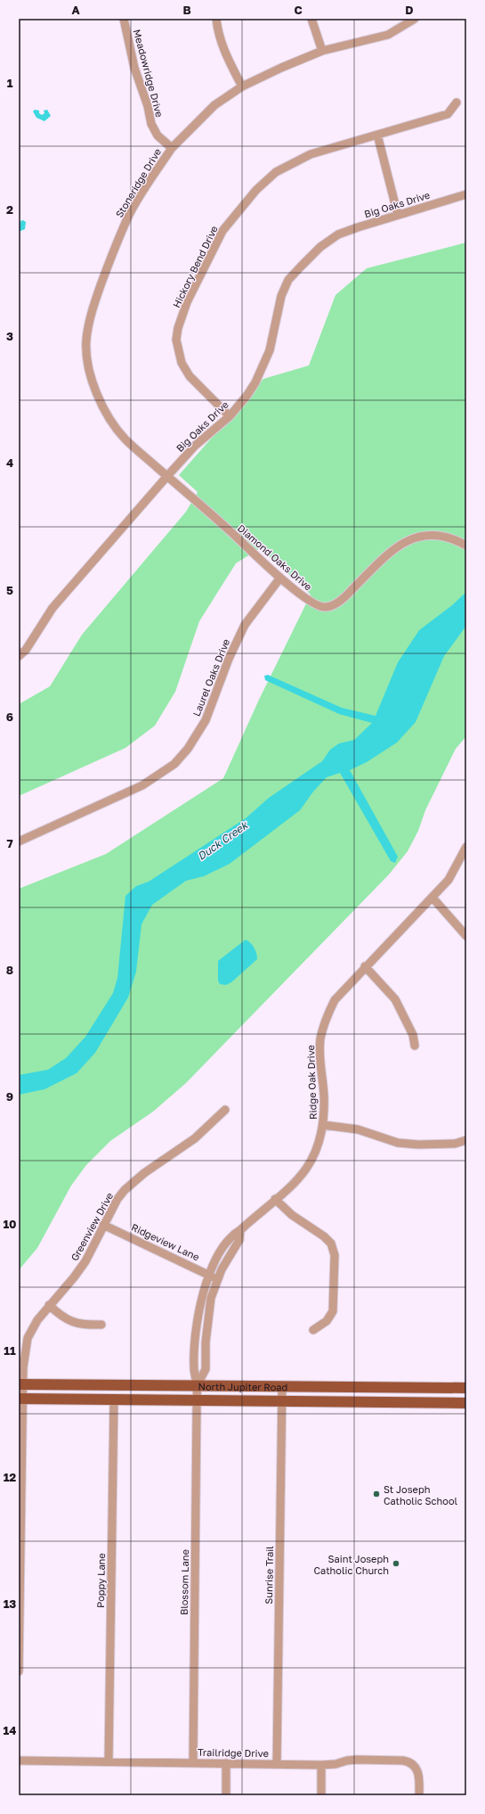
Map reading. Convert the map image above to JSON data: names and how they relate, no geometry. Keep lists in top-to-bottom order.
{
  "streets": {
    "main road": ["North Jupiter Road"],
    "street": [
      "Meadowridge Drive",
      "Stoneridge Drive",
      "Big Oaks Drive",
      "Hickory Bend Drive",
      "Diamond Oaks Drive",
      "Laurel Oaks Drive",
      "Ridge Oak Drive",
      "Greenview Drive",
      "Ridgeview Lane",
      "Sunrise Trail",
      "Poppy Lane",
      "Blossom Lane",
      "Trailridge Drive"
    ]
  },
  "crossings": [
    ["Meadowridge Drive", "Stoneridge Drive"],
    ["Stoneridge Drive", "Big Oaks Drive"],
    ["Stoneridge Drive", "Diamond Oaks Drive"],
    ["Big Oaks Drive", "Hickory Bend Drive"],
    ["Big Oaks Drive", "Diamond Oaks Drive"],
    ["Diamond Oaks Drive", "Laurel Oaks Drive"],
    ["Ridge Oak Drive", "Ridgeview Lane"],
    ["Ridge Oak Drive", "North Jupiter Road"],
    ["Ridge Oak Drive", "Blossom Lane"],
    ["Greenview Drive", "Ridgeview Lane"],
    ["Greenview Drive", "North Jupiter Road"],
    ["North Jupiter Road", "Sunrise Trail"],
    ["North Jupiter Road", "Poppy Lane"],
    ["North Jupiter Road", "Blossom Lane"],
    ["Sunrise Trail", "Trailridge Drive"],
    ["Poppy Lane", "Trailridge Drive"],
    ["Blossom Lane", "Trailridge Drive"]
  ],
  "water": ["Duck Creek"],
  "places": ["St Joseph Catholic School", "Saint Joseph Catholic Church"],
  "grid": {
    "columns": [
      "A",
      "B",
      "C",
      "D"
    ],
    "rows": [
      "1",
      "2",
      "3",
      "4",
      "5",
      "6",
      "7",
      "8",
      "9",
      "10",
      "11",
      "12",
      "13",
      "14"
    ]
  }
}
